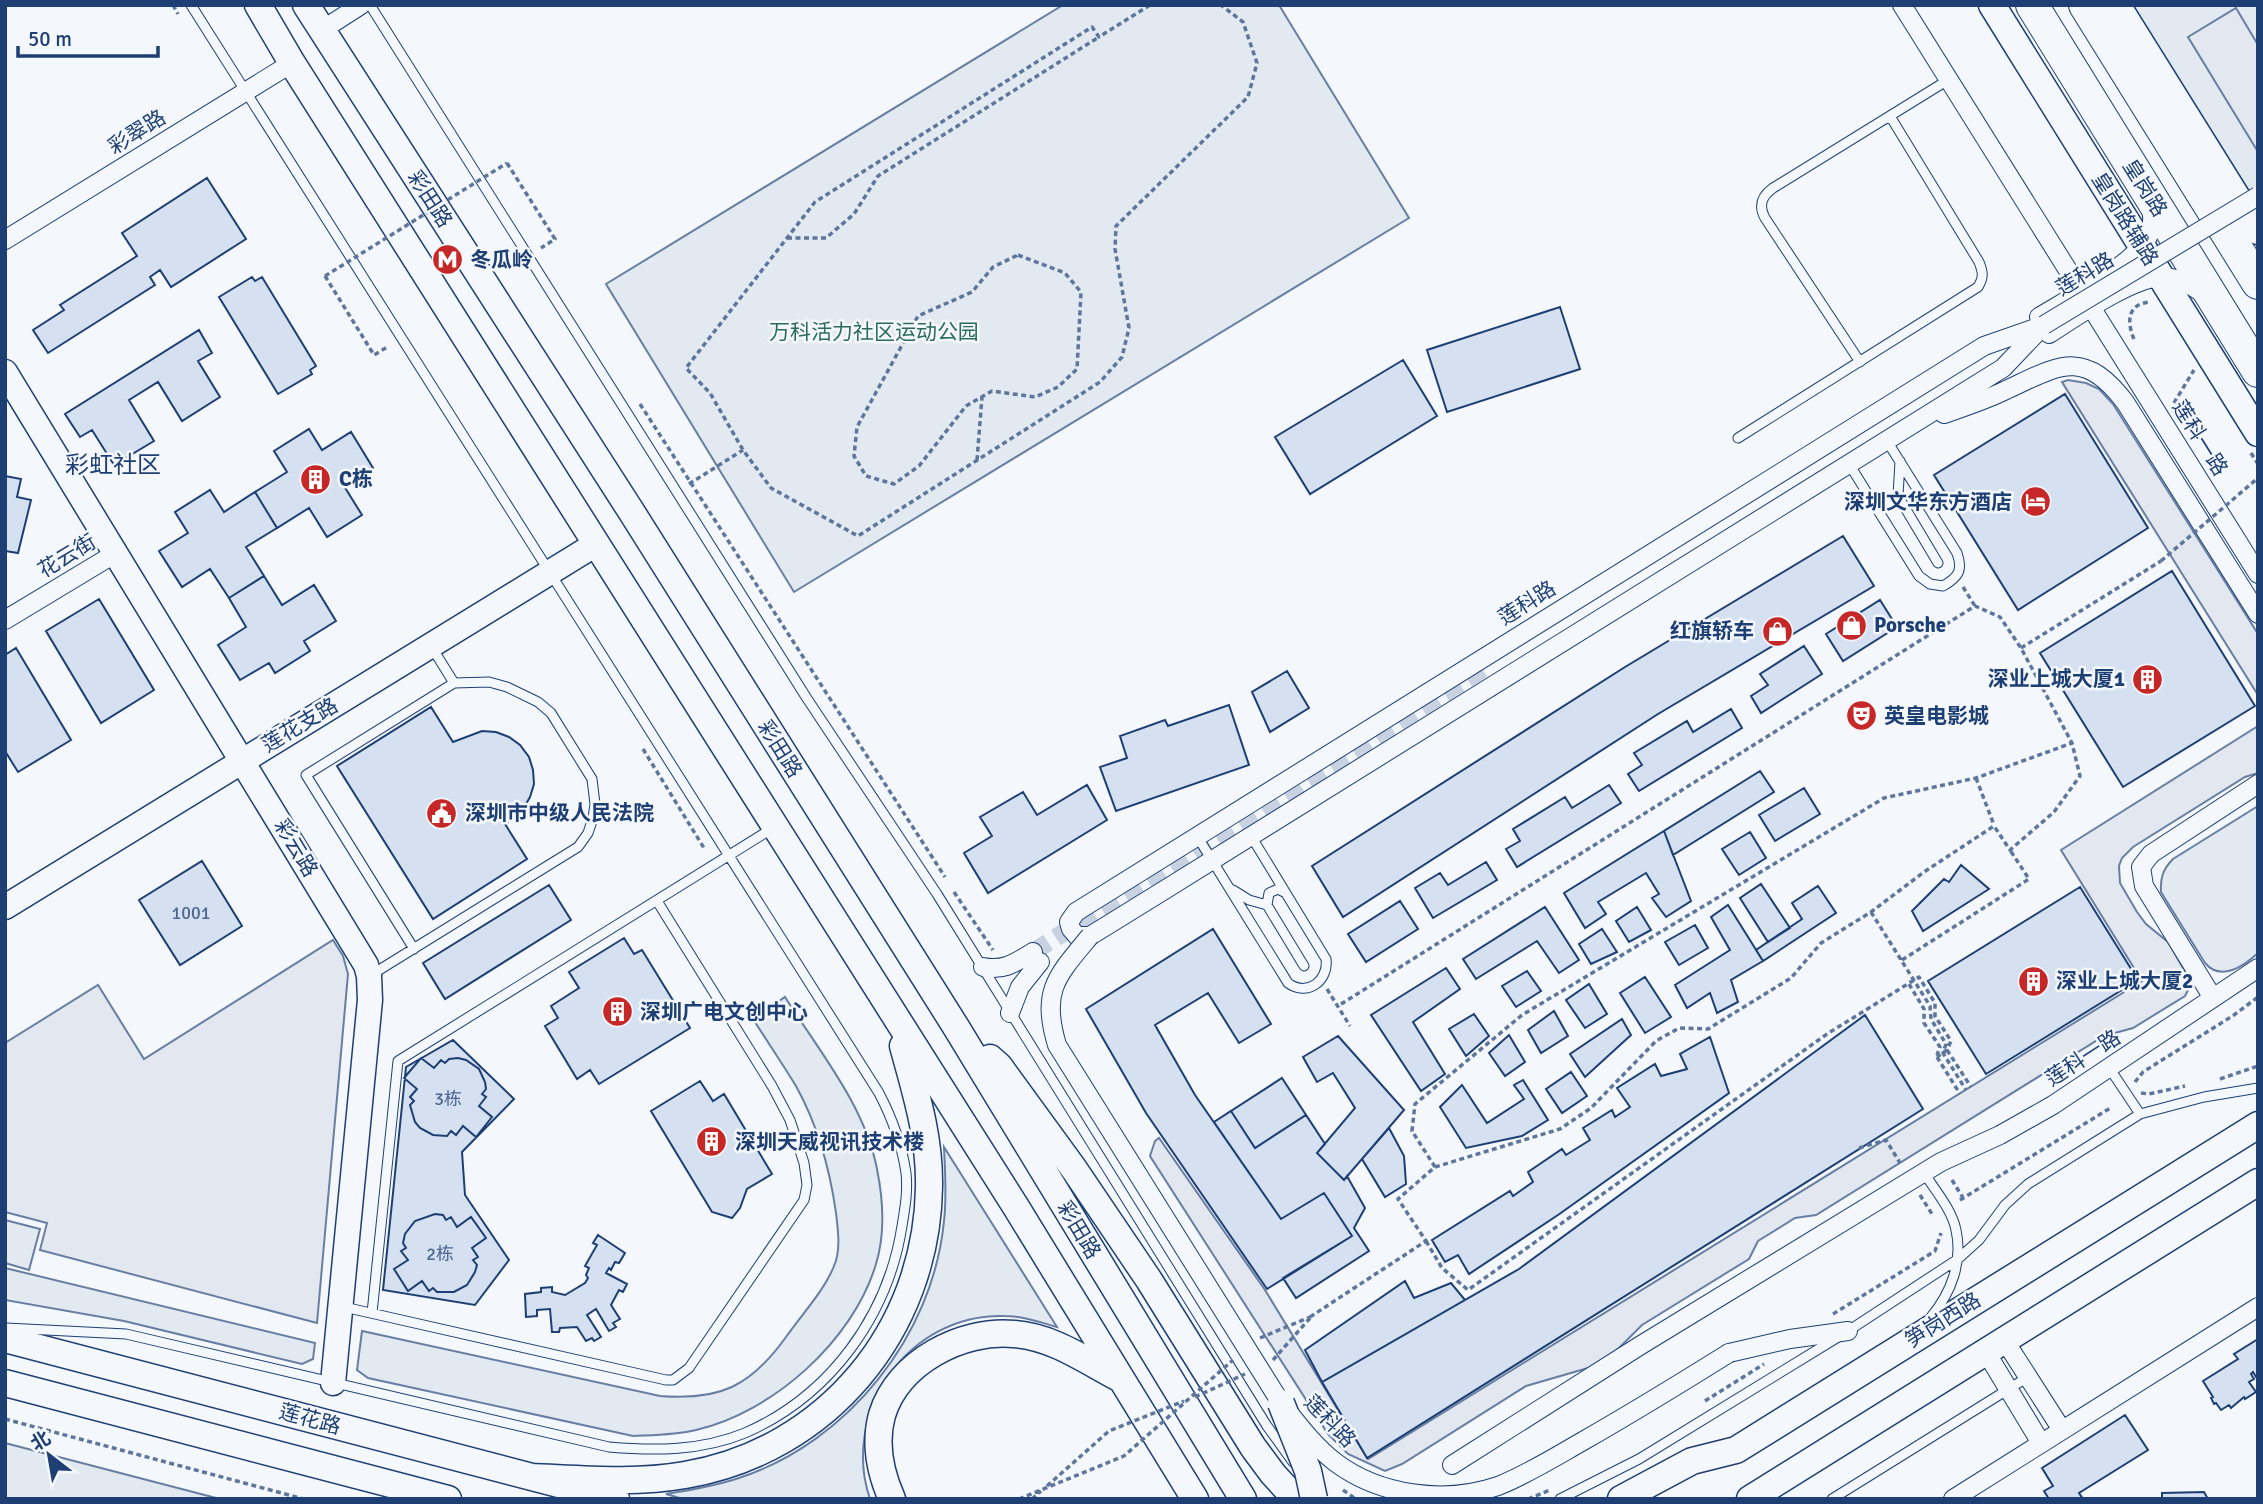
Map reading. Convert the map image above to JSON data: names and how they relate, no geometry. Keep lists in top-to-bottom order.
{
  "streets": {
    "highway": ["皇岗路"],
    "main road": [
      "彩田路",
      "皇岗路辅路",
      "笋岗西路",
      "莲花路"
    ],
    "street": [
      "彩翠路",
      "莲科路",
      "莲科一路",
      "花云街",
      "莲花支路",
      "彩云路"
    ]
  },
  "crossings": [
    ["彩翠路", "彩田路"],
    ["皇岗路", "莲科路"],
    ["彩田路", "莲花支路"],
    ["皇岗路辅路", "莲科路"],
    ["莲科路", "莲科一路"],
    ["花云街", "彩云路"],
    ["莲花支路", "彩云路"]
  ],
  "districts": ["彩虹社区"],
  "parks": ["万科活力社区运动公园"],
  "places": {
    "metro station": ["冬瓜岭"],
    "building": [
      "C栋",
      "深业上城大厦1",
      "深业上城大厦2",
      "深圳广电文创中心",
      "深圳天威视讯技术楼"
    ],
    "hotel": ["深圳文华东方酒店"],
    "shop": ["Porsche", "红旗轿车"],
    "theatre": ["英皇电影城"],
    "public building": ["深圳市中级人民法院"]
  },
  "house_numbers": ["1001", "3栋", "2栋"],
  "scale_bar": "50 m",
  "north": "top left"
}
